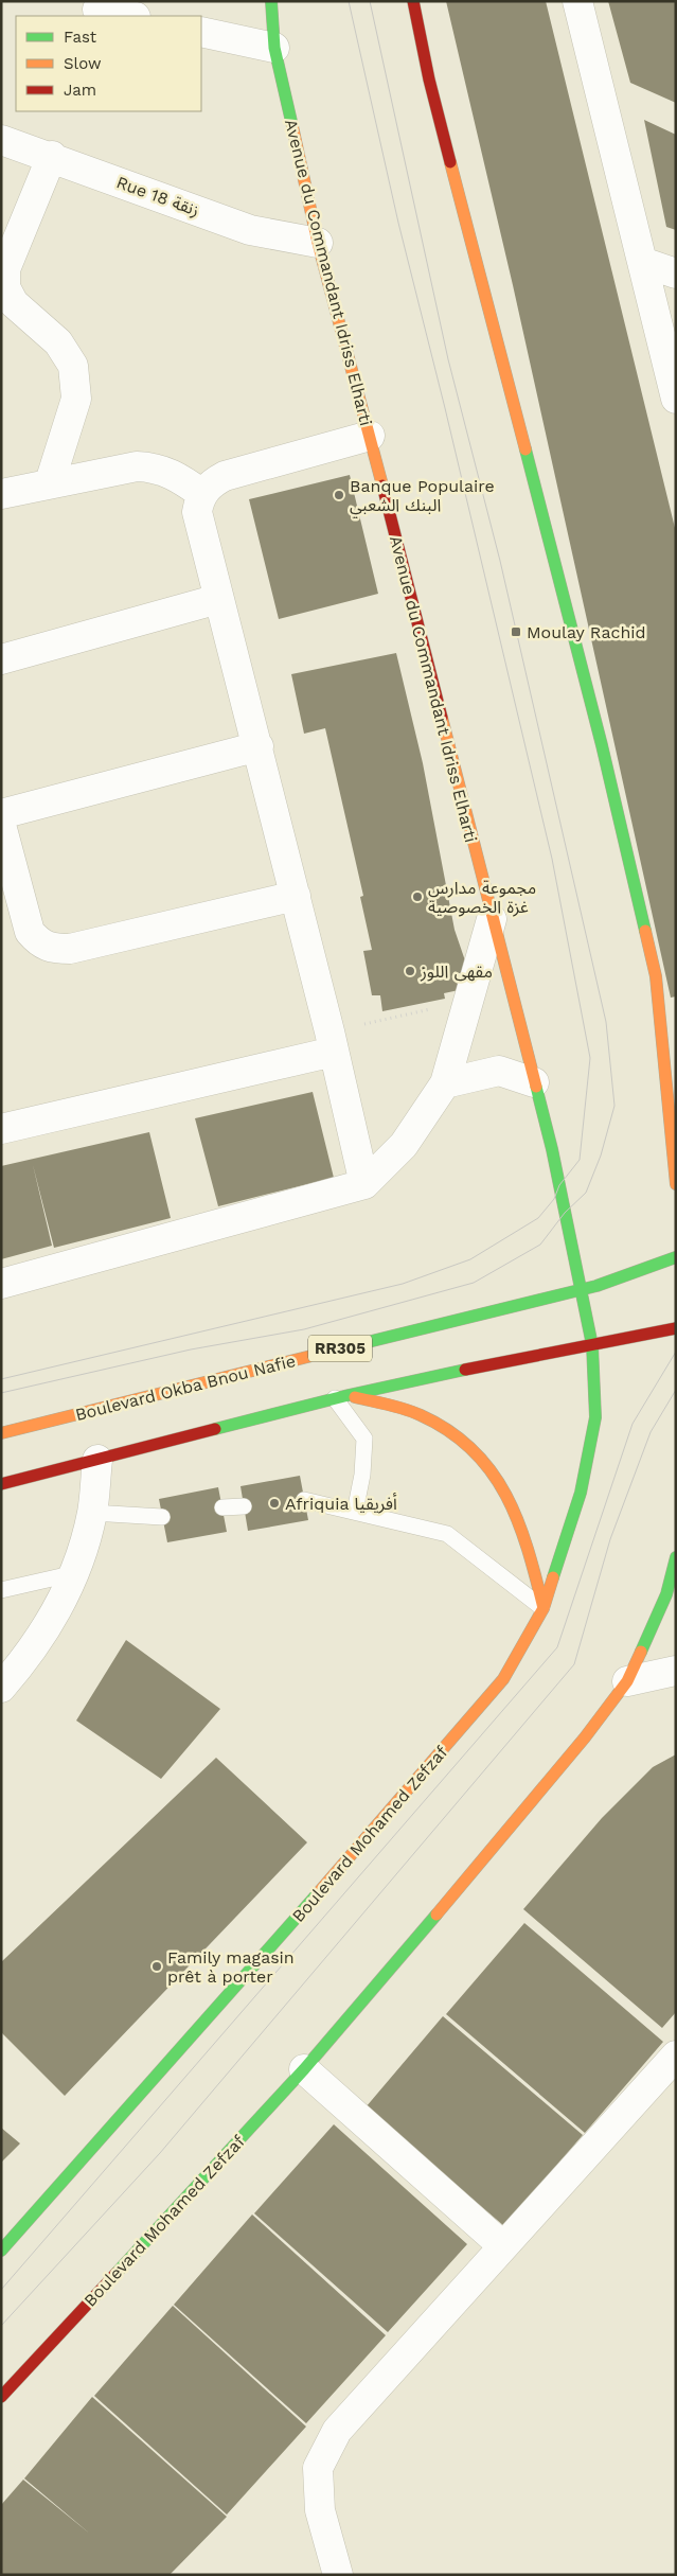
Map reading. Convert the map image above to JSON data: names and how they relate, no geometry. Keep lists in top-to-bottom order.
{
  "streets": {
    "main road": [
      "Avenue du Commandant Idriss Elharti",
      "RR305",
      "Boulevard Okba Bnou Nafie",
      "Boulevard Mohamed Zefzaf"
    ],
    "street": ["Rue 18 زنقة"]
  },
  "crossings": [
    ["Rue 18 زنقة", "Avenue du Commandant Idriss Elharti"],
    ["Avenue du Commandant Idriss Elharti", "Boulevard Okba Bnou Nafie"],
    ["Avenue du Commandant Idriss Elharti", "Boulevard Mohamed Zefzaf"]
  ],
  "places": {
    "other": [
      "Banque Populaire البنك الشعبي",
      "مجموعة مدارس غزة الخصوصية",
      "مقهى اللوز",
      "Afriquia أفريقيا",
      "Family magasin prêt à porter"
    ],
    "transit": ["Moulay Rachid"]
  },
  "legend": ["Fast", "Slow", "Jam"]
}
